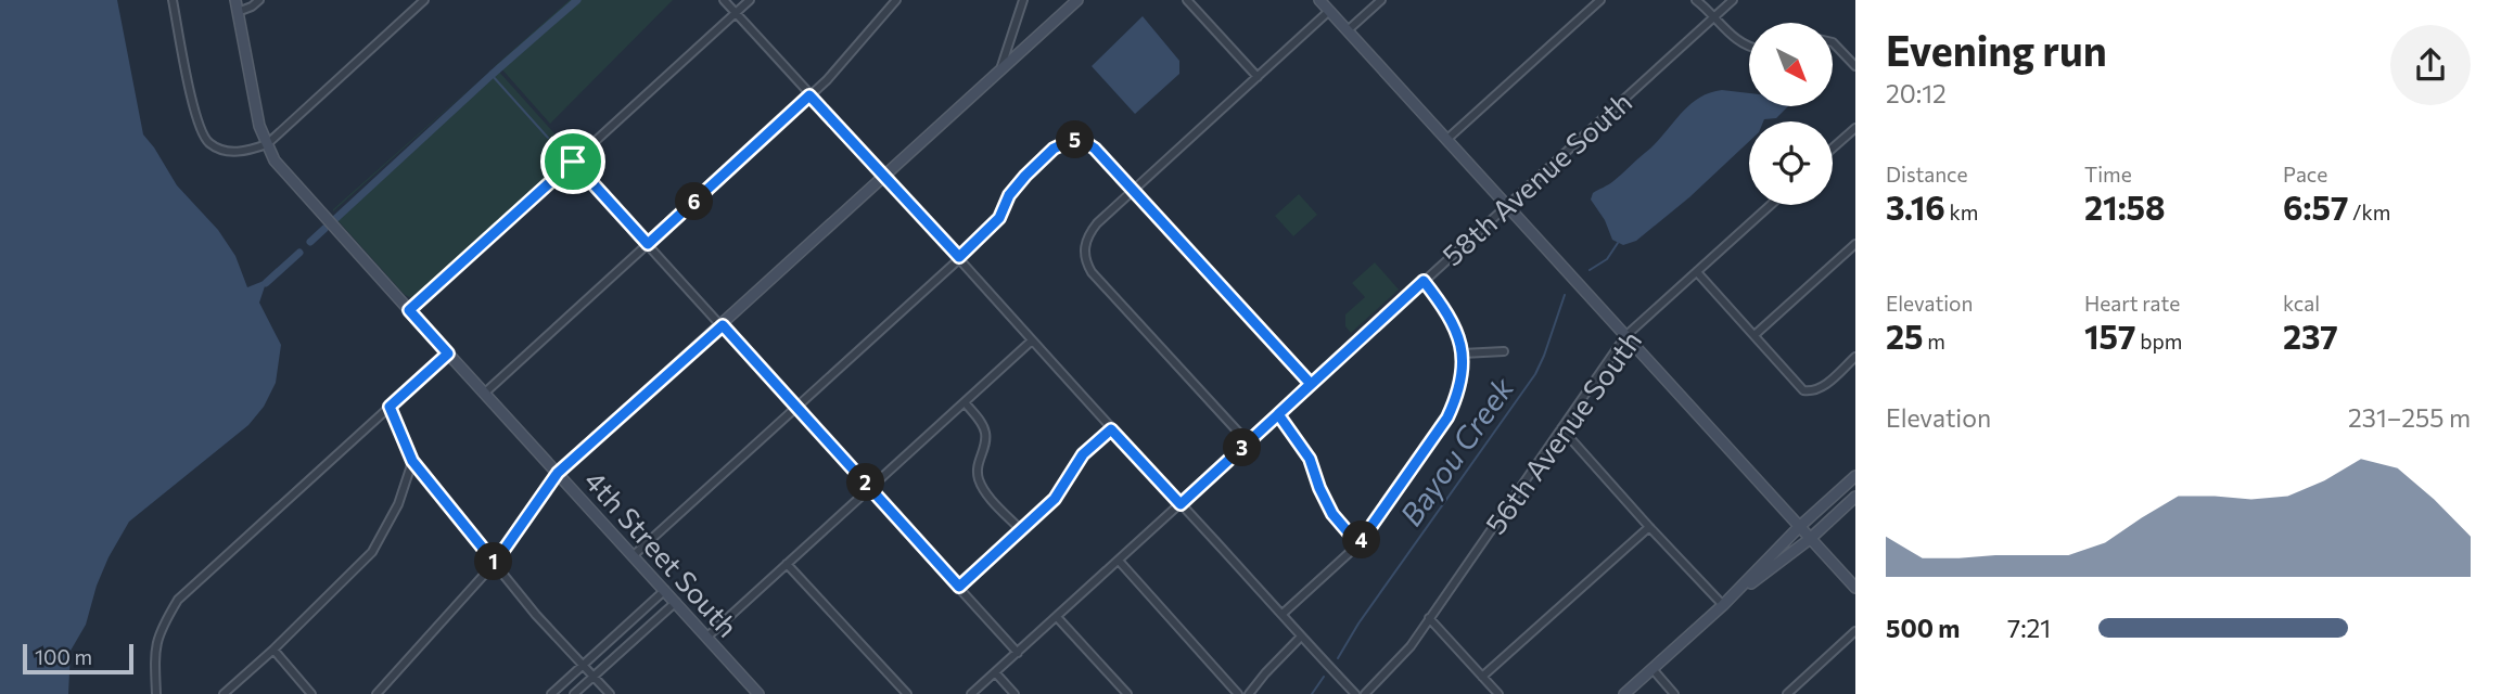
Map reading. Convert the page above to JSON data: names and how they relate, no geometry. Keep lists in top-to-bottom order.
{
  "streets": {
    "street": ["58th Avenue South", "56th Avenue South", "4th Street South"]
  },
  "water": ["Bayou Creek"],
  "scale_bar": "100 m",
  "north": "bottom right",
  "page": {
    "heading": ["Evening run", "20:12"],
    "pins": [
      "5",
      "6",
      "3",
      "2",
      "4",
      "1"
    ],
    "stats": [
      ["Distance", "3.16 km"],
      ["Time", "21:58"],
      ["Pace", "6:57 /km"],
      ["Elevation", "25 m"],
      ["Heart rate", "157 bpm"],
      ["kcal", "237"]
    ],
    "chart": ["Elevation", "231–255 m"],
    "list": [
      {
        "name": "500 m",
        "note": "7:21"
      }
    ],
    "scale": "100 m"
  }
}
